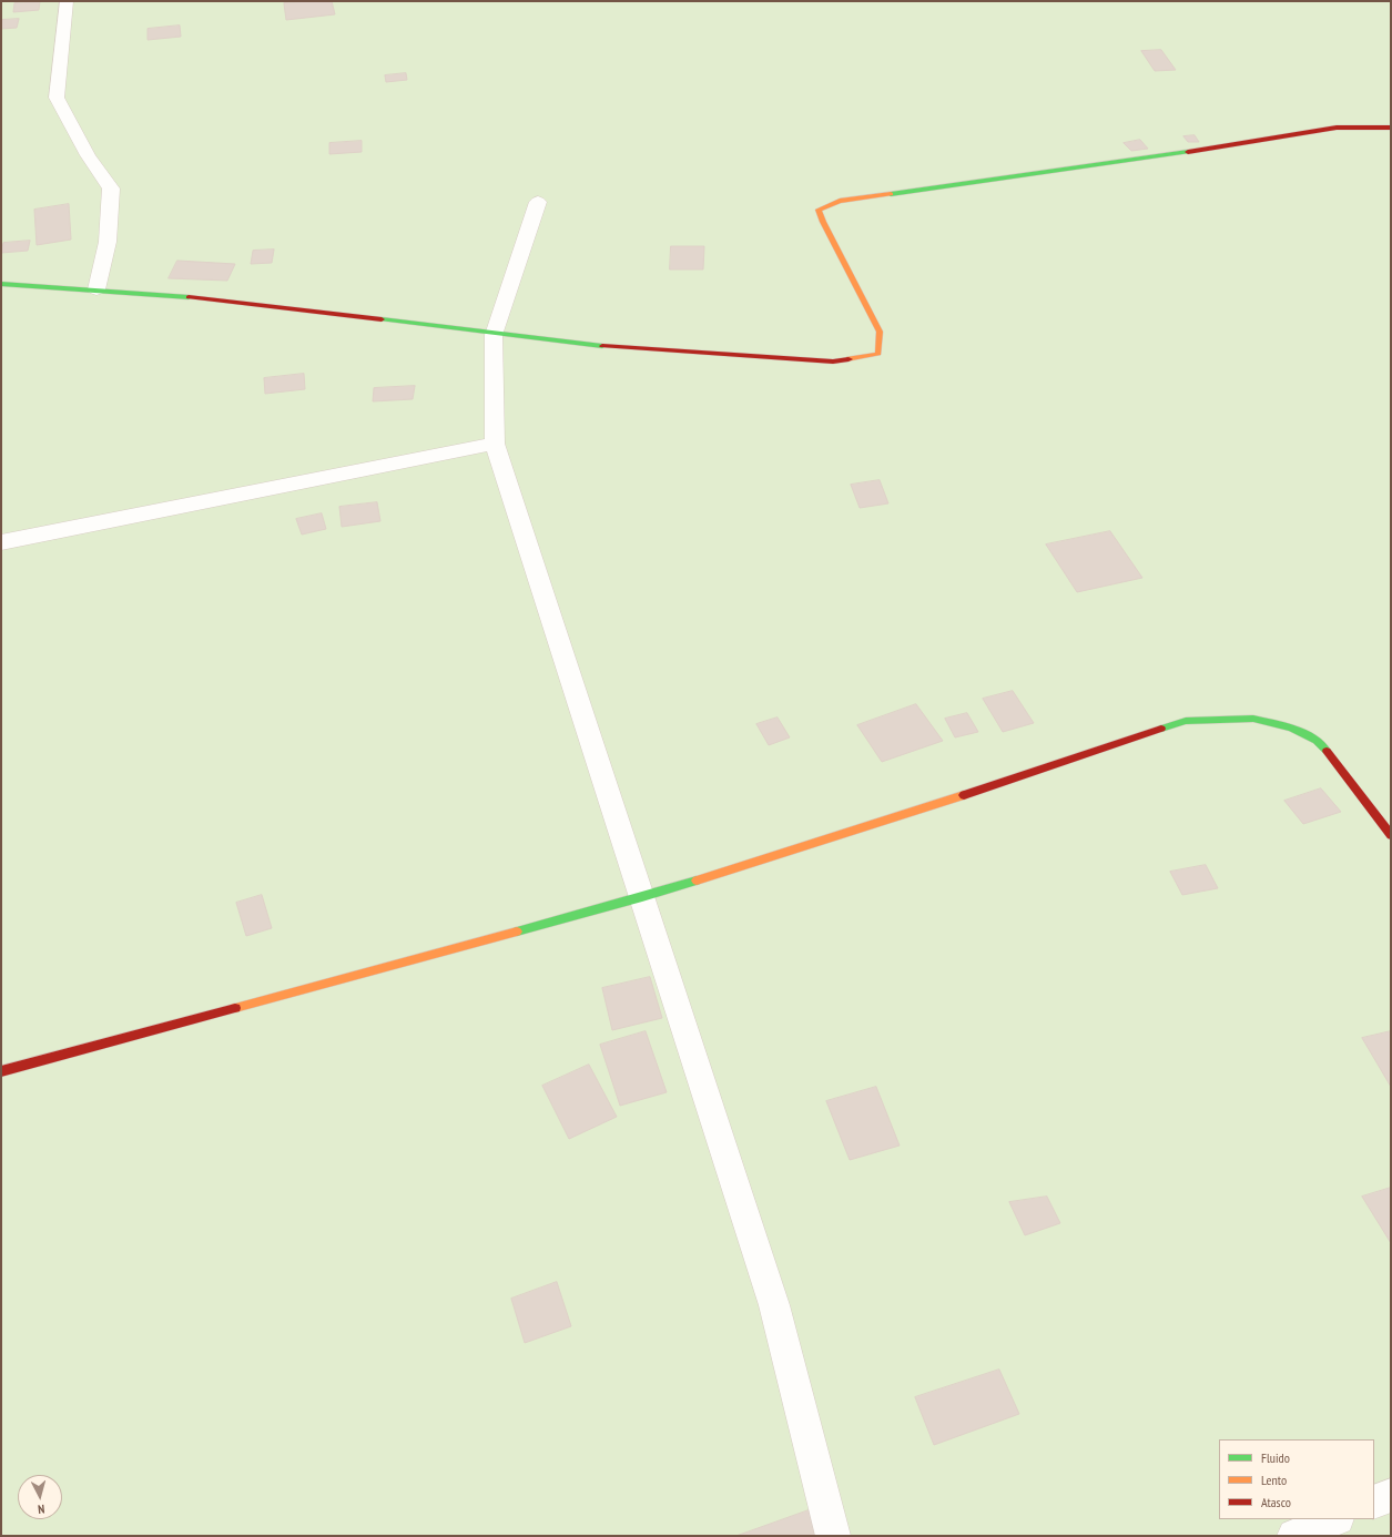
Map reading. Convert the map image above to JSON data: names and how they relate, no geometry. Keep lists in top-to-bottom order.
{
  "legend": ["Fluido", "Lento", "Atasco"],
  "north": "bottom"
}
